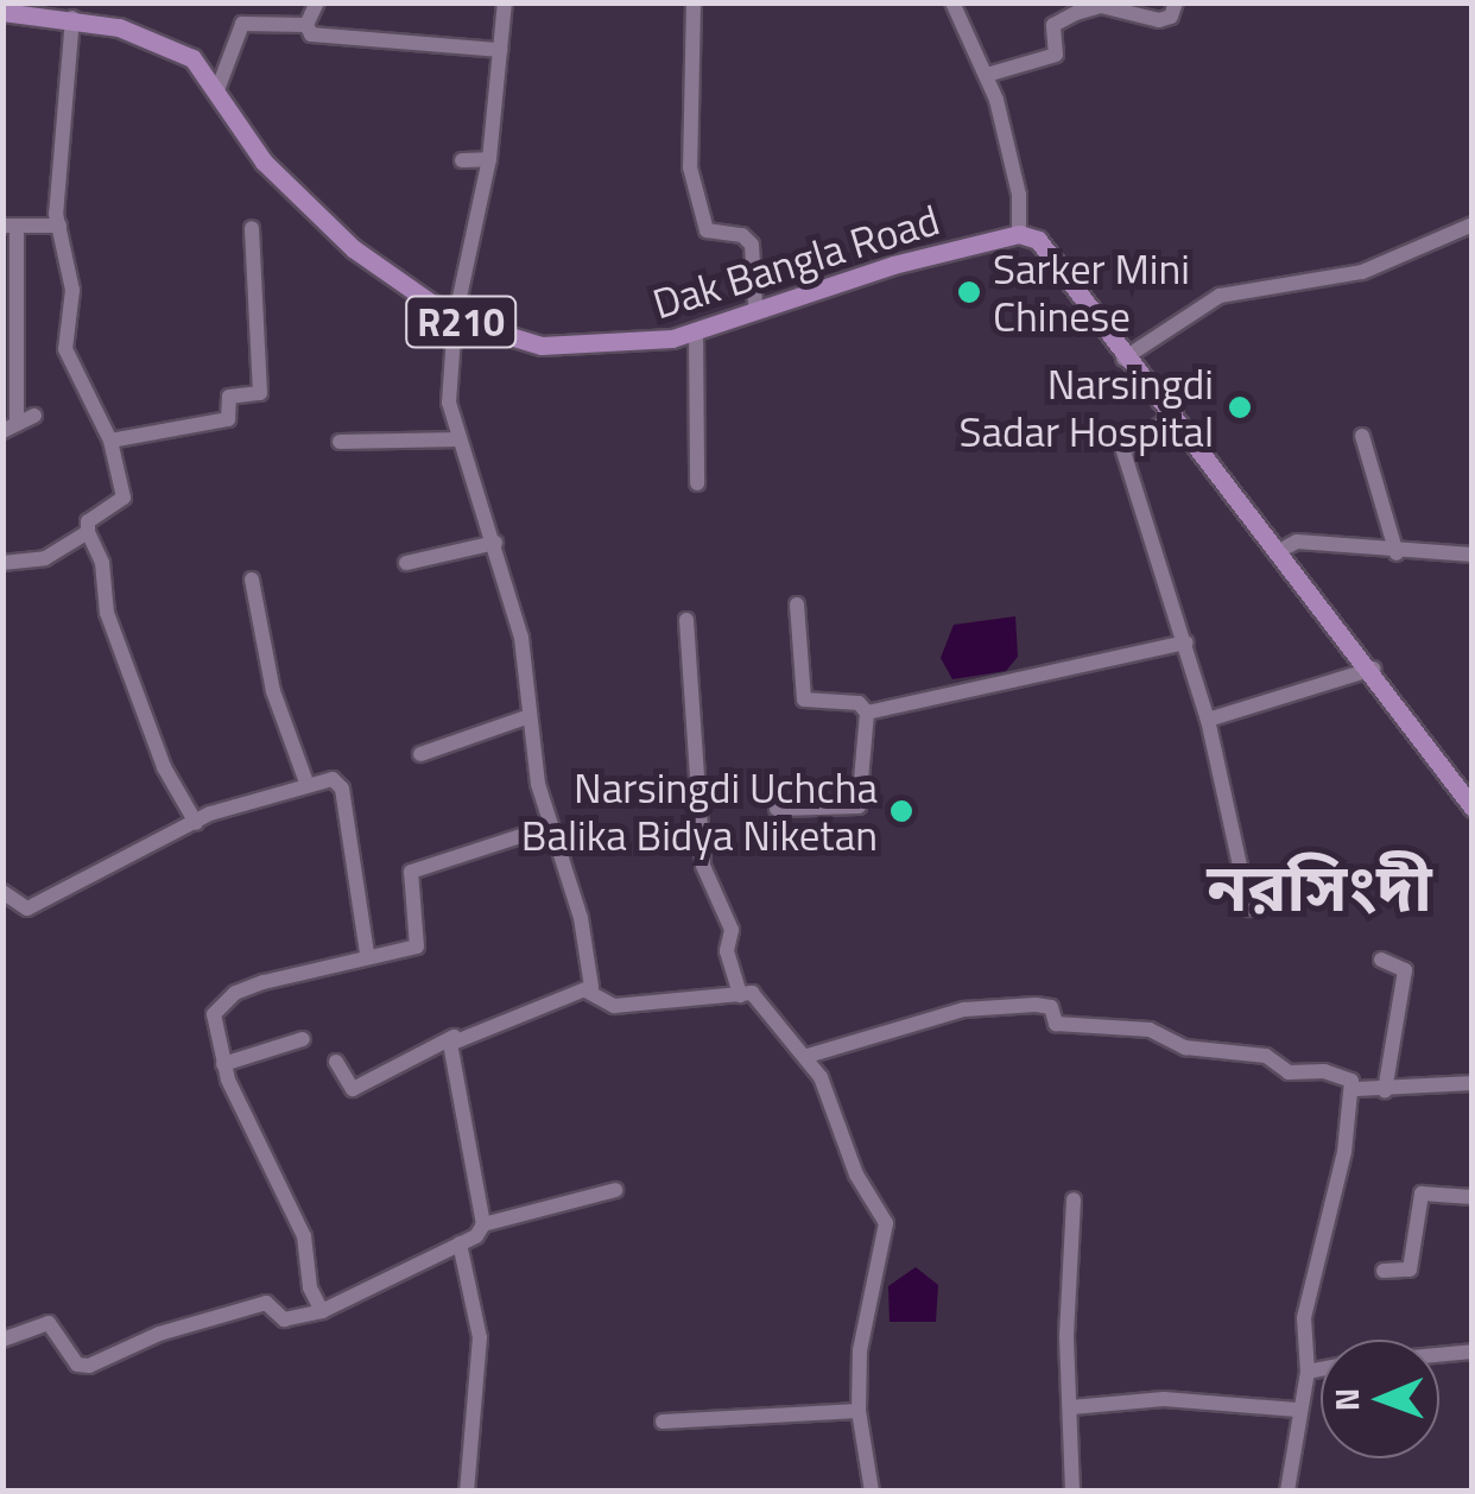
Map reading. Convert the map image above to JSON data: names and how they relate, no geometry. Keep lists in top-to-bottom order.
{
  "streets": {
    "main road": ["Dak Bangla Road", "R210"]
  },
  "districts": ["নরসিংদী"],
  "places": ["Sarker Mini Chinese", "Narsingdi Sadar Hospital", "Narsingdi Uchcha Balika Bidya Niketan"],
  "north": "left"
}
